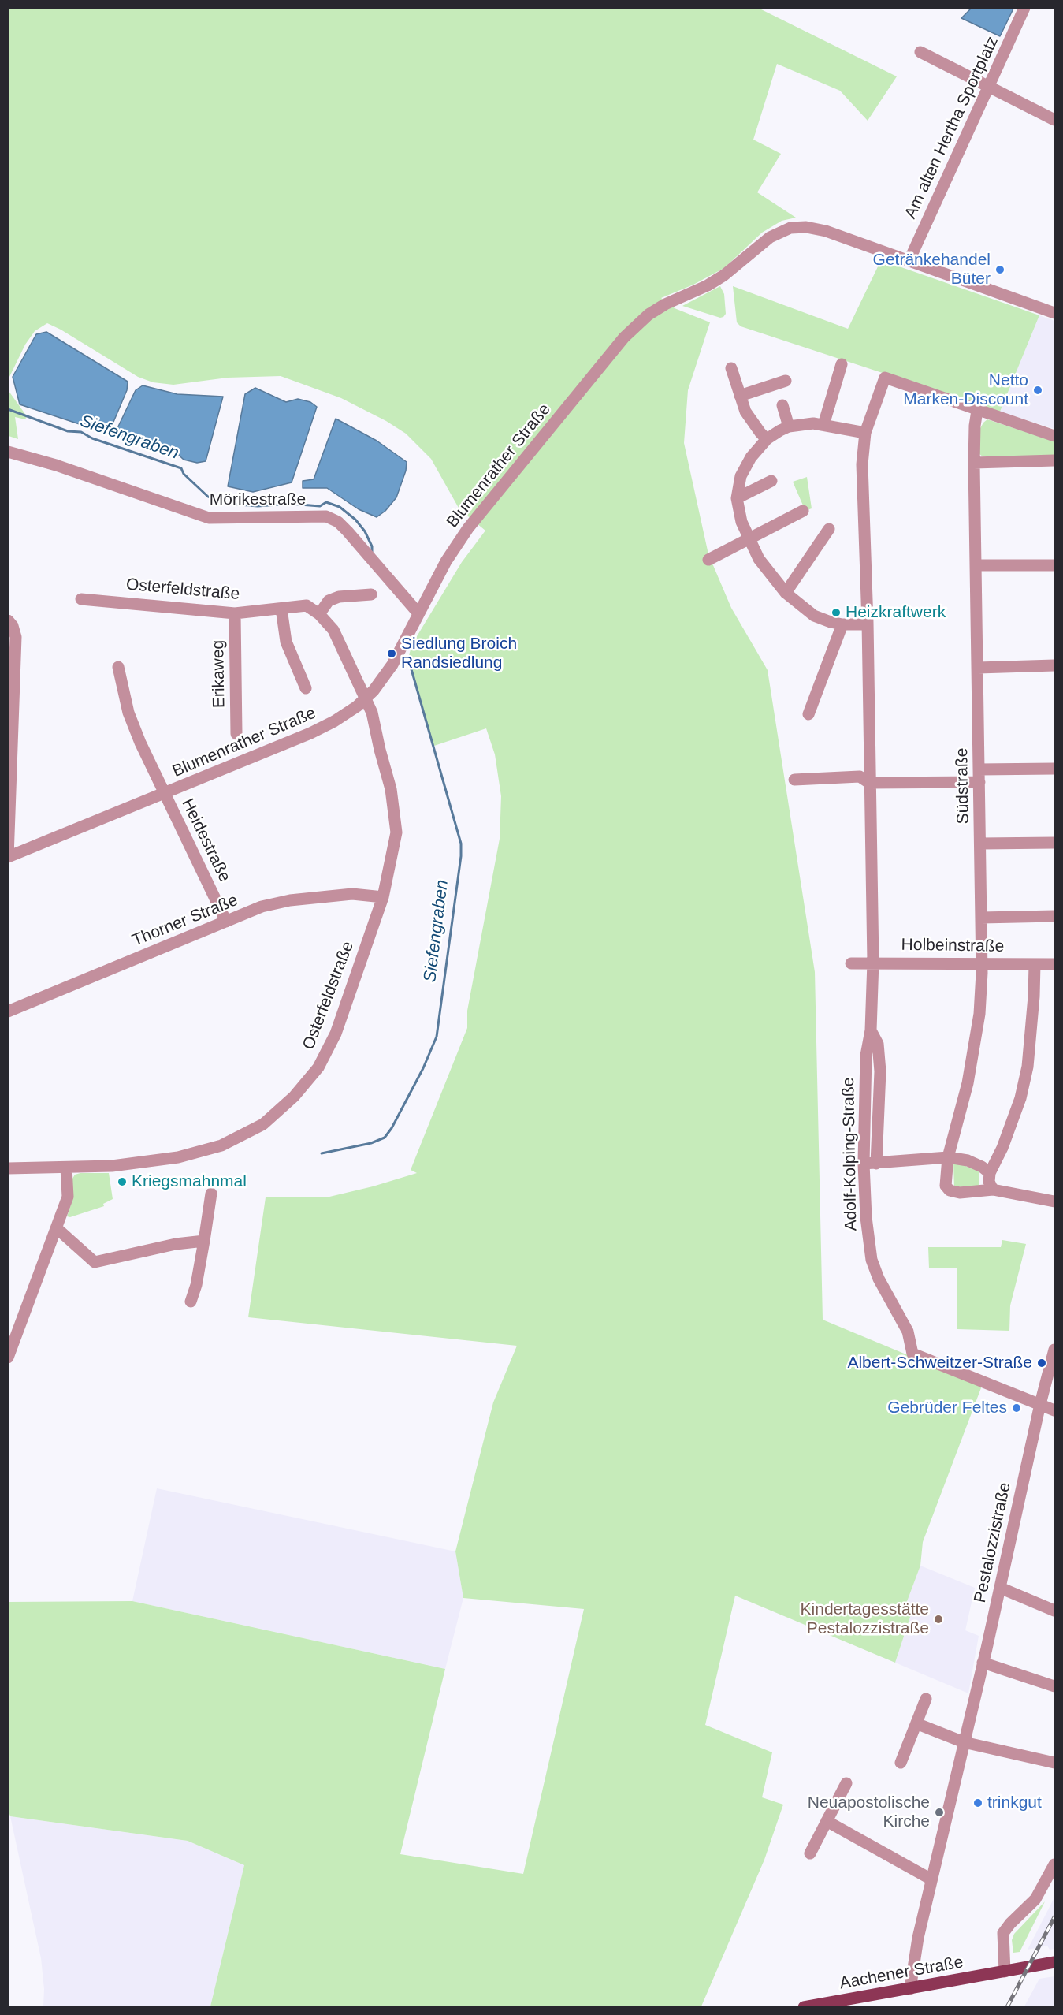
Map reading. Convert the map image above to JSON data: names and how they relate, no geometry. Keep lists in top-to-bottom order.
{
  "streets": {
    "main road": ["Aachener Straße"],
    "street": [
      "Am alten Hertha Sportplatz",
      "Blumenrather Straße",
      "Mörikestraße",
      "Osterfeldstraße",
      "Erikaweg",
      "Südstraße",
      "Heidestraße",
      "Thorner Straße",
      "Holbeinstraße",
      "Adolf-Kolping-Straße",
      "Pestalozzistraße"
    ]
  },
  "crossings": [
    ["Am alten Hertha Sportplatz", "Blumenrather Straße"],
    ["Blumenrather Straße", "Mörikestraße"],
    ["Blumenrather Straße", "Osterfeldstraße"],
    ["Blumenrather Straße", "Heidestraße"],
    ["Osterfeldstraße", "Erikaweg"],
    ["Osterfeldstraße", "Thorner Straße"],
    ["Südstraße", "Holbeinstraße"],
    ["Südstraße", "Adolf-Kolping-Straße"],
    ["Heidestraße", "Thorner Straße"],
    ["Holbeinstraße", "Adolf-Kolping-Straße"],
    ["Adolf-Kolping-Straße", "Pestalozzistraße"],
    ["Pestalozzistraße", "Aachener Straße"]
  ],
  "water": ["Siefengraben"],
  "places": [
    "Getränkehandel Büter",
    "Netto Marken-Discount",
    "Heizkraftwerk",
    "Siedlung Broich Randsiedlung",
    "Kriegsmahnmal",
    "Albert-Schweitzer-Straße",
    "Gebrüder Feltes",
    "Kindertagesstätte Pestalozzistraße",
    "trinkgut",
    "Neuapostolische Kirche"
  ]
}
